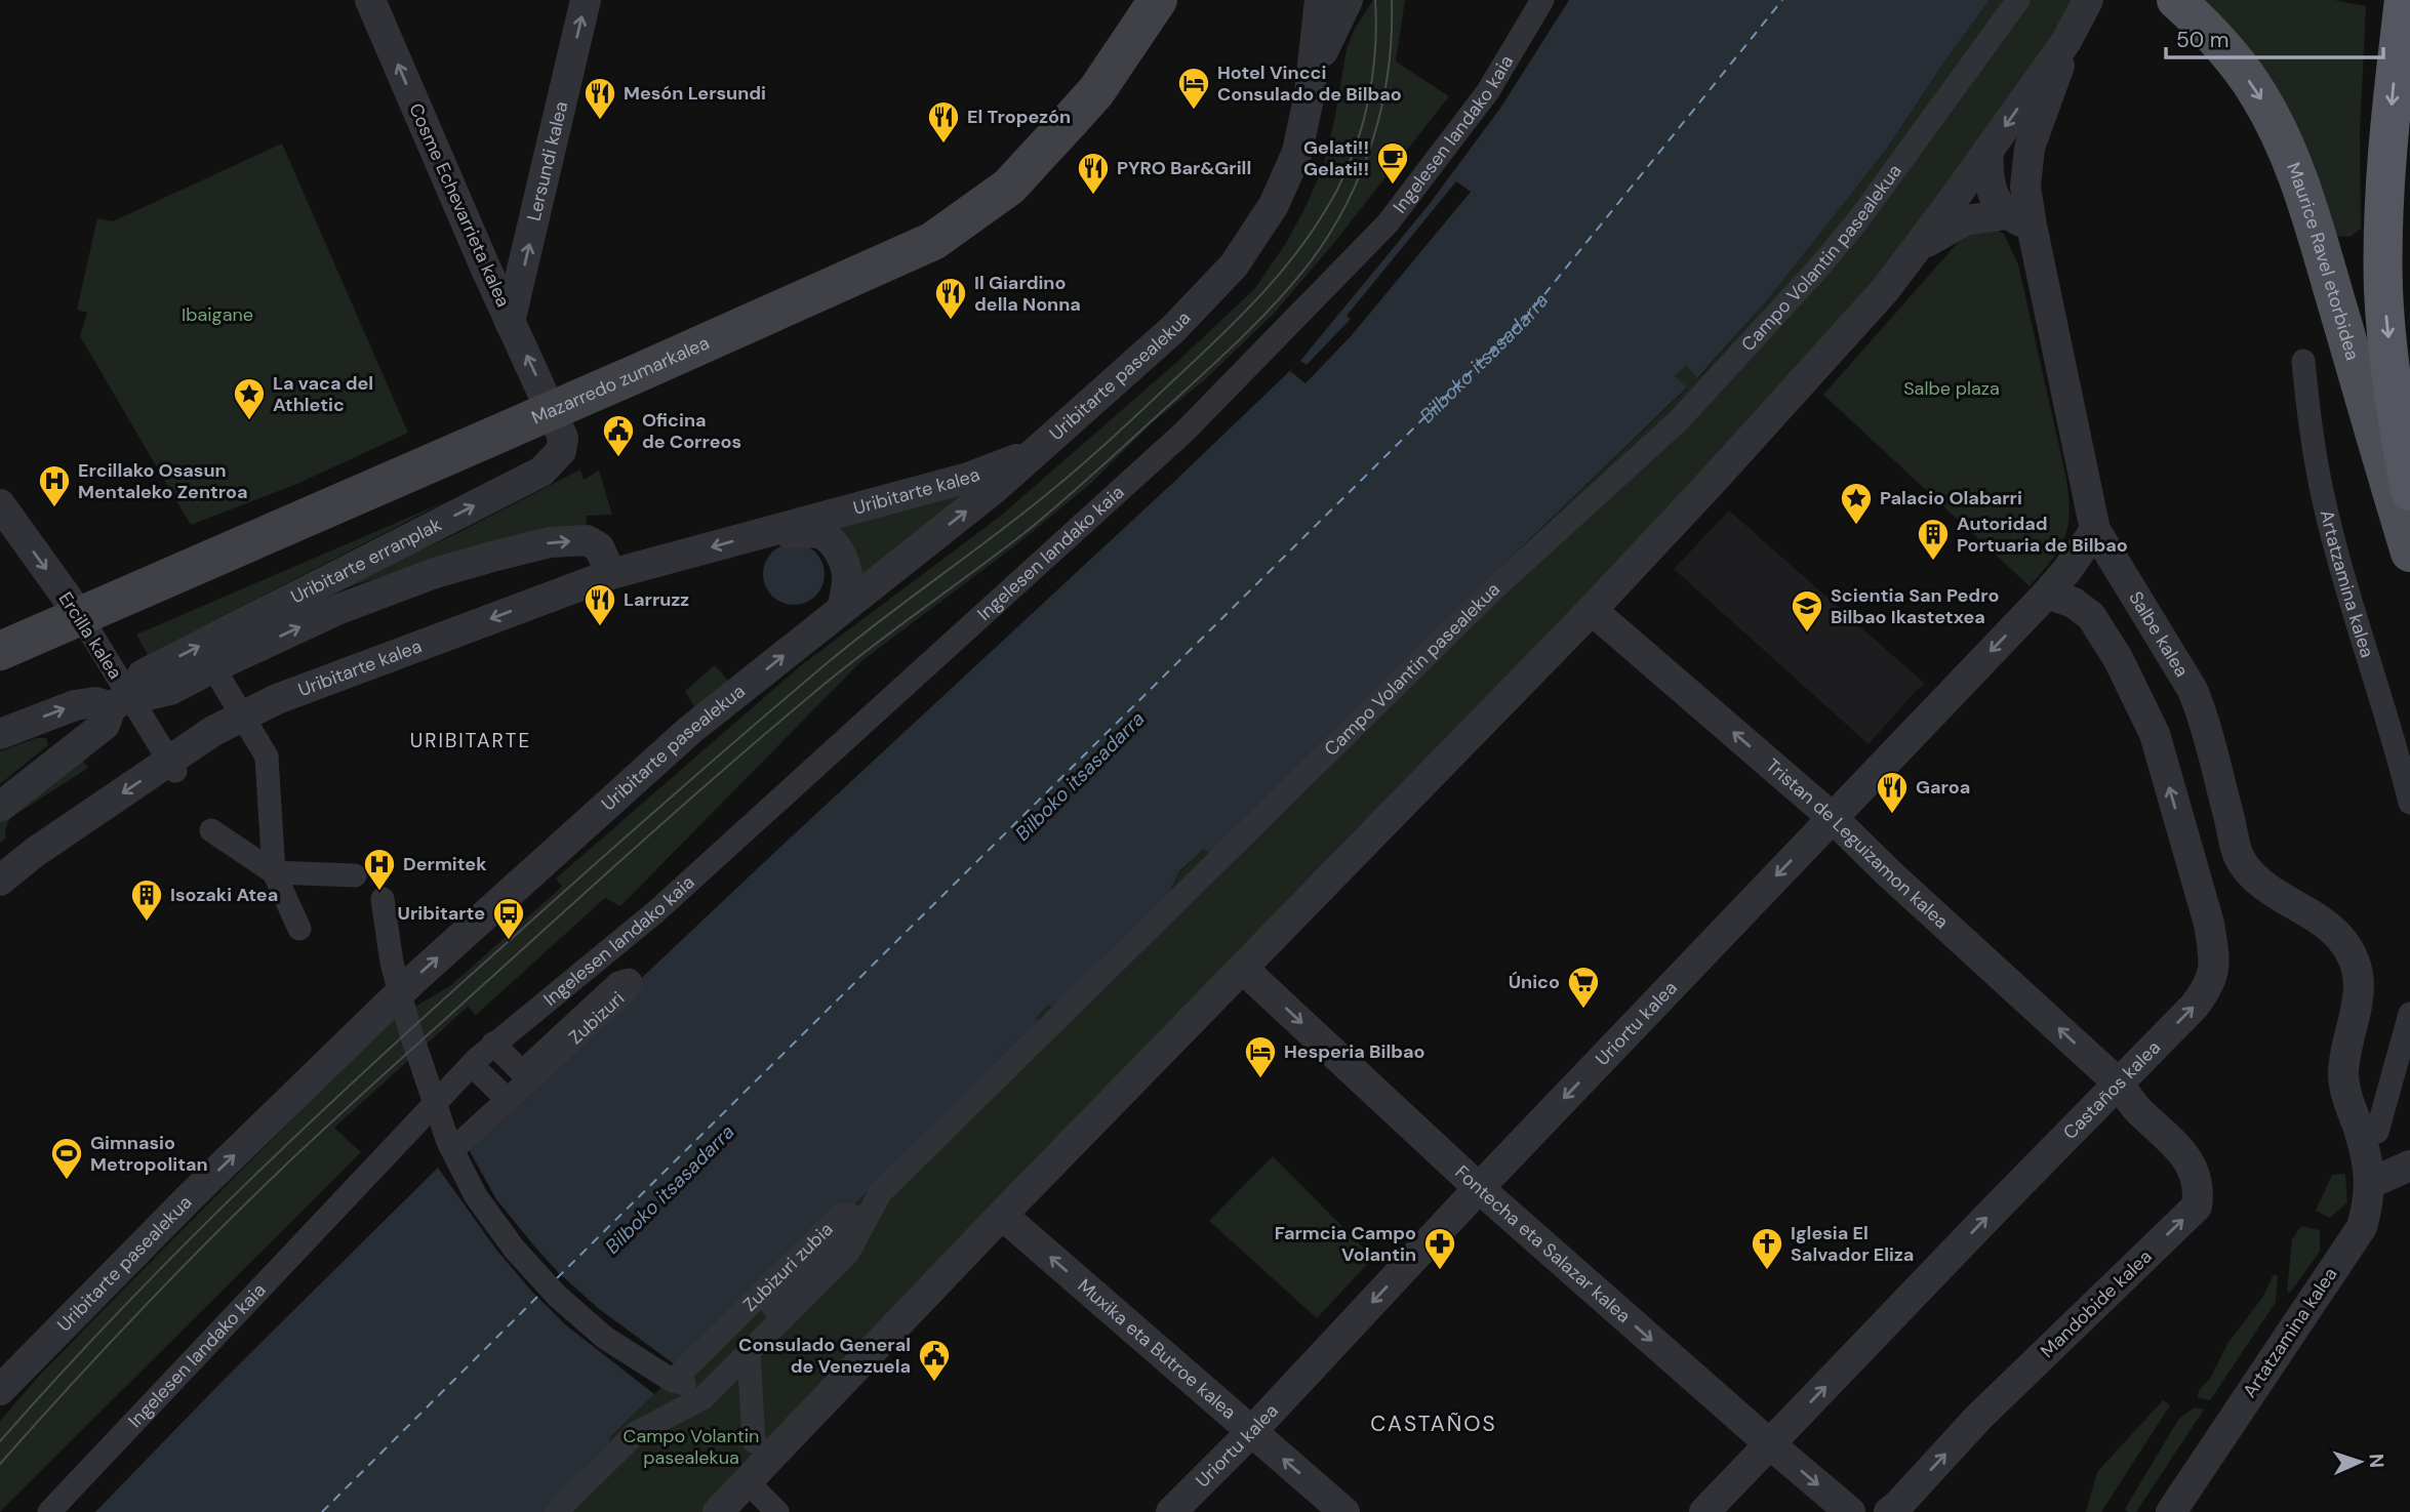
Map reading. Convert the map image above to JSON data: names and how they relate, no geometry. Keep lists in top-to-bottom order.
{
  "streets": {
    "main road": ["Maurice Ravel etorbidea", "Mazarredo zumarkalea"],
    "street": [
      "Ingelesen landako kaia",
      "Lersundi kalea",
      "Cosme Echevarrieta kalea",
      "Campo Volantin pasealekua",
      "Uribitarte pasealekua",
      "Uribitarte kalea",
      "Uribitarte erranplak",
      "Artatzamina kalea",
      "Salbe kalea",
      "Ercilla kalea",
      "Tristan de Leguizamon kalea",
      "Zubizuri",
      "Uriortu kalea",
      "Castaños kalea",
      "Fontecha eta Salazar kalea",
      "Zubizuri zubia",
      "Mandobide kalea",
      "Muxika eta Butroe kalea"
    ]
  },
  "crossings": [
    ["Ingelesen landako kaia", "Zubizuri"],
    ["Lersundi kalea", "Cosme Echevarrieta kalea"],
    ["Cosme Echevarrieta kalea", "Mazarredo zumarkalea"],
    ["Cosme Echevarrieta kalea", "Uribitarte erranplak"],
    ["Campo Volantin pasealekua", "Zubizuri zubia"],
    ["Uribitarte pasealekua", "Uribitarte kalea"],
    ["Mazarredo zumarkalea", "Uribitarte erranplak"],
    ["Mazarredo zumarkalea", "Ercilla kalea"],
    ["Uribitarte kalea", "Uribitarte erranplak"],
    ["Artatzamina kalea", "Salbe kalea"],
    ["Salbe kalea", "Uriortu kalea"],
    ["Tristan de Leguizamon kalea", "Uriortu kalea"],
    ["Tristan de Leguizamon kalea", "Castaños kalea"],
    ["Tristan de Leguizamon kalea", "Mandobide kalea"],
    ["Zubizuri", "Zubizuri zubia"],
    ["Uriortu kalea", "Castaños kalea"],
    ["Uriortu kalea", "Fontecha eta Salazar kalea"],
    ["Uriortu kalea", "Muxika eta Butroe kalea"],
    ["Castaños kalea", "Fontecha eta Salazar kalea"],
    ["Castaños kalea", "Mandobide kalea"]
  ],
  "one_way": [
    "Lersundi kalea",
    "Cosme Echevarrieta kalea",
    "Maurice Ravel etorbidea",
    "Uribitarte pasealekua",
    "Uribitarte kalea",
    "Uribitarte erranplak",
    "Ercilla kalea",
    "Tristan de Leguizamon kalea",
    "Uriortu kalea",
    "Castaños kalea",
    "Fontecha eta Salazar kalea",
    "Mandobide kalea",
    "Muxika eta Butroe kalea"
  ],
  "districts": ["URIBITARTE", "CASTAÑOS"],
  "water": ["Bilboko itsasadarra"],
  "parks": ["Ibaigane", "Salbe plaza", "Campo Volantin pasealekua"],
  "places": {
    "hotel": ["Hotel Vincci Consulado de Bilbao", "Hesperia Bilbao"],
    "restaurant": [
      "Mesón Lersundi",
      "El Tropezón",
      "PYRO Bar&Grill",
      "Il Giardino della Nonna",
      "Larruzz",
      "Garoa"
    ],
    "cafe": ["Gelati!! Gelati!!"],
    "place": ["La vaca del Athletic", "Palacio Olabarri"],
    "public building": ["Oficina de Correos", "Consulado General de Venezuela"],
    "hospital": ["Ercillako Osasun Mentaleko Zentroa", "Dermitek"],
    "building": ["Autoridad Portuaria de Bilbao", "Isozaki Atea"],
    "school or university": ["Scientia San Pedro Bilbao Ikastetxea"],
    "bus stop": ["Uribitarte"],
    "supermarket": ["Único"],
    "sports": ["Gimnasio Metropolitan"],
    "pharmacy": ["Farmcia Campo Volantin"],
    "church": ["Iglesia El Salvador Eliza"]
  },
  "scale_bar": "50 m",
  "north": "right"
}
